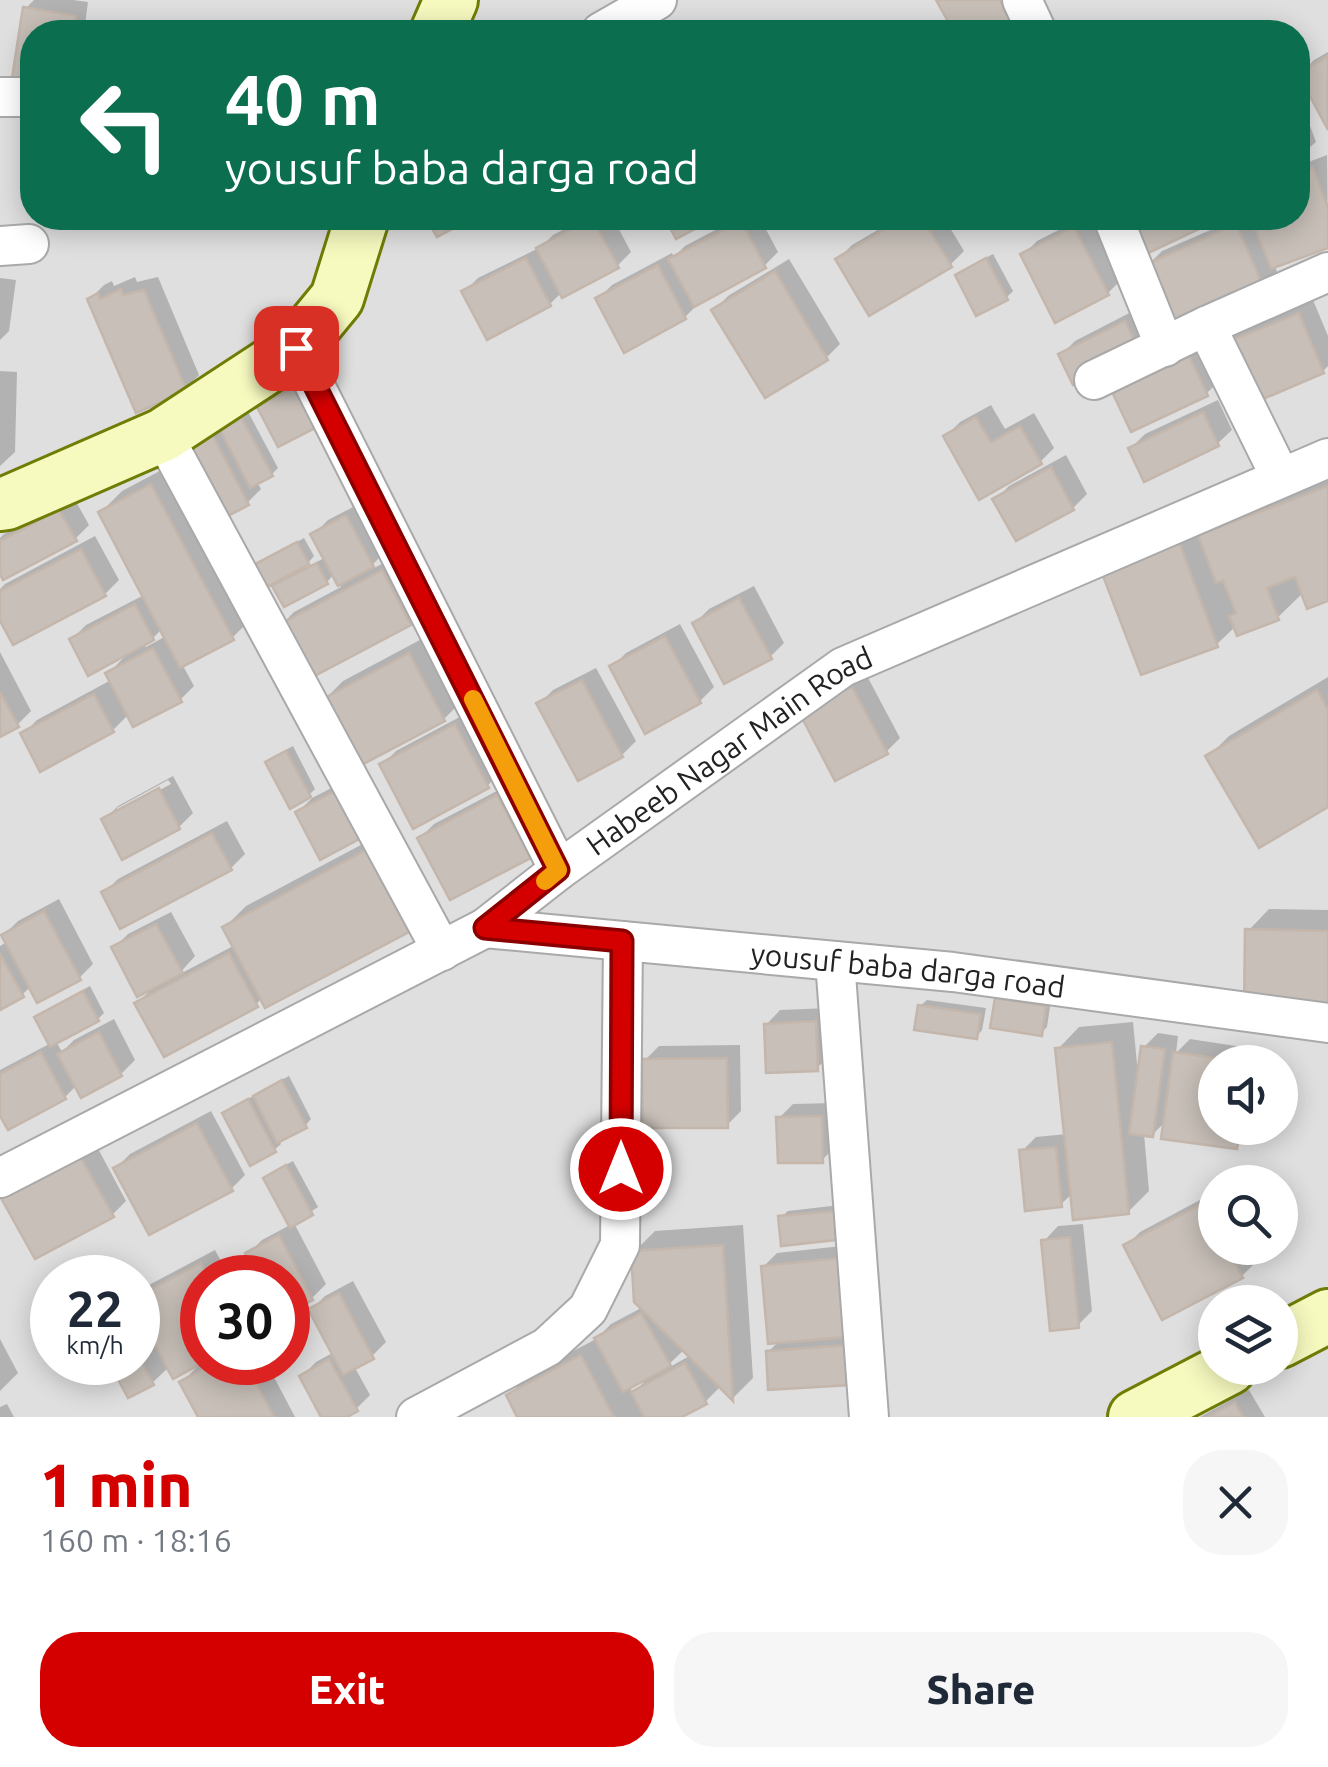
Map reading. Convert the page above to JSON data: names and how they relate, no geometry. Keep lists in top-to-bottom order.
{
  "streets": {
    "street": ["Habeeb Nagar Main Road", "yousuf baba darga road"]
  },
  "crossings": [
    ["Habeeb Nagar Main Road", "yousuf baba darga road"]
  ],
  "page": {
    "turn": ["40 m", "yousuf baba darga road"],
    "speed": "22 km/h",
    "limit": "30",
    "heading": ["1 min", "160 m · 18:16"],
    "buttons": ["Exit", "Share"]
  }
}
